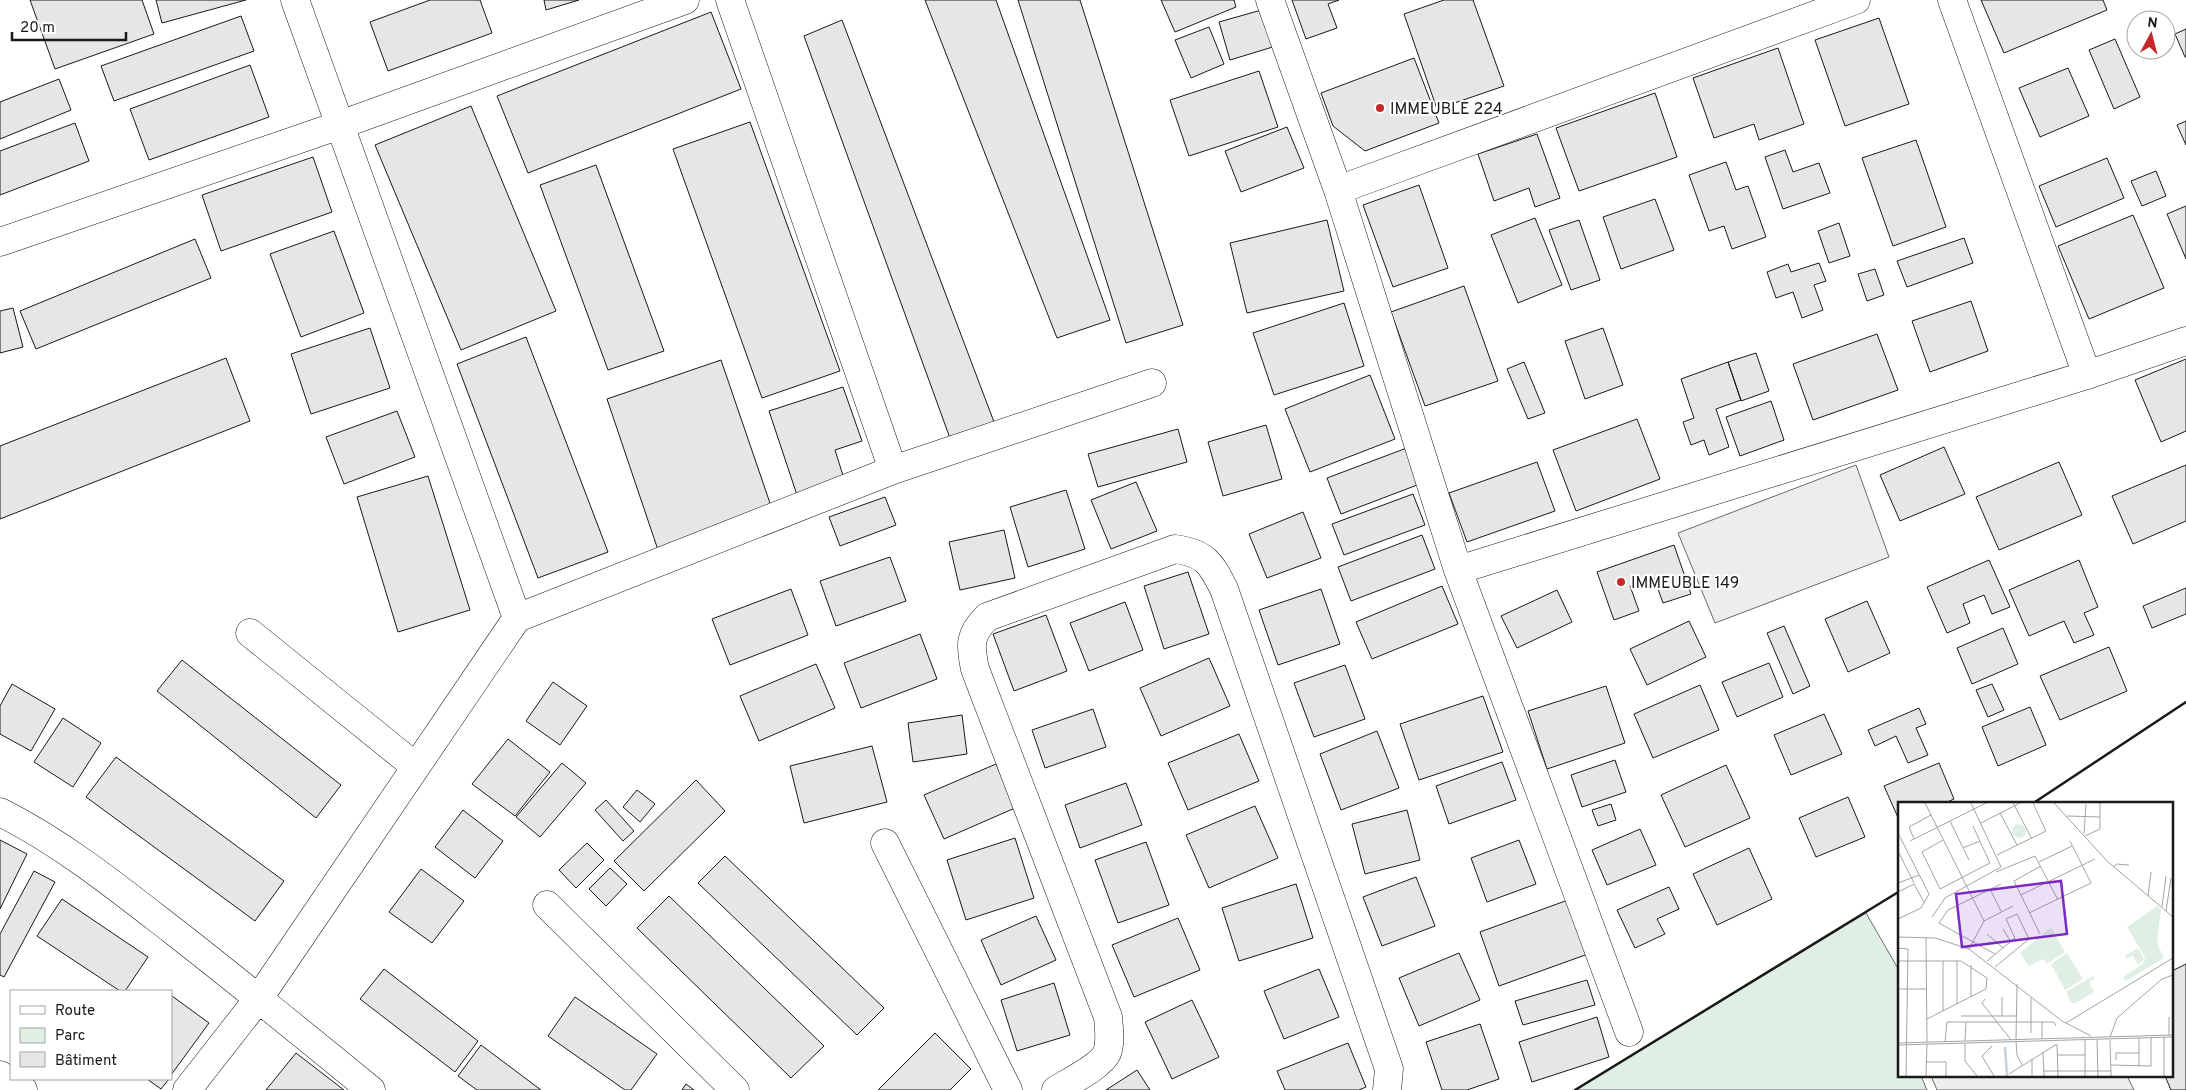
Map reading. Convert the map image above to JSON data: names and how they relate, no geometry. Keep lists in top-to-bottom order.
{
  "places": ["IMMEUBLE 224", "IMMEUBLE 149"],
  "legend": ["Route", "Parc", "Bâtiment"],
  "scale_bar": "20 m",
  "north": "top"
}
